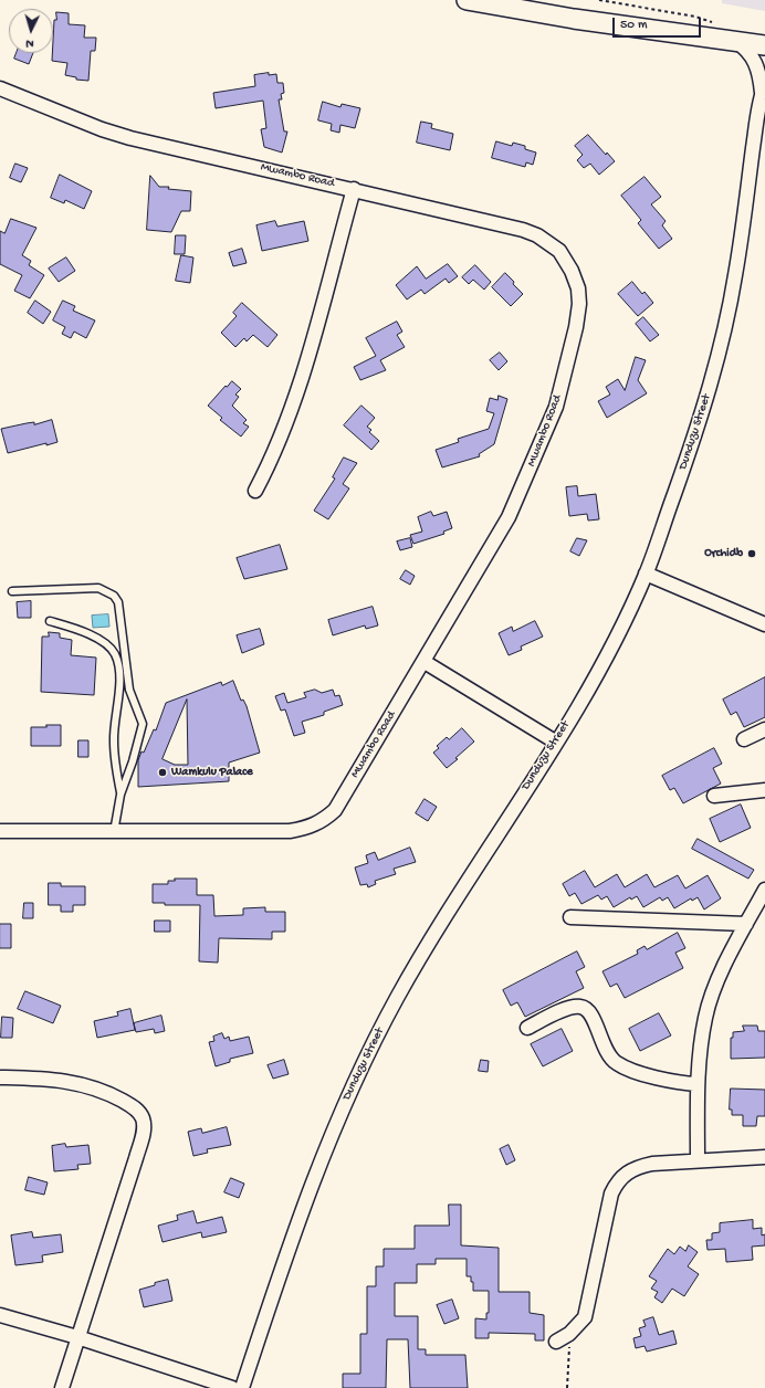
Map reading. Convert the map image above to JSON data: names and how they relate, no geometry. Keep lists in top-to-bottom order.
{
  "streets": {
    "street": ["Mwambo Road", "Dunduzu Street"]
  },
  "places": ["Orchidb", "Wamkulu Palace"],
  "scale_bar": "50 m",
  "north": "bottom"
}
